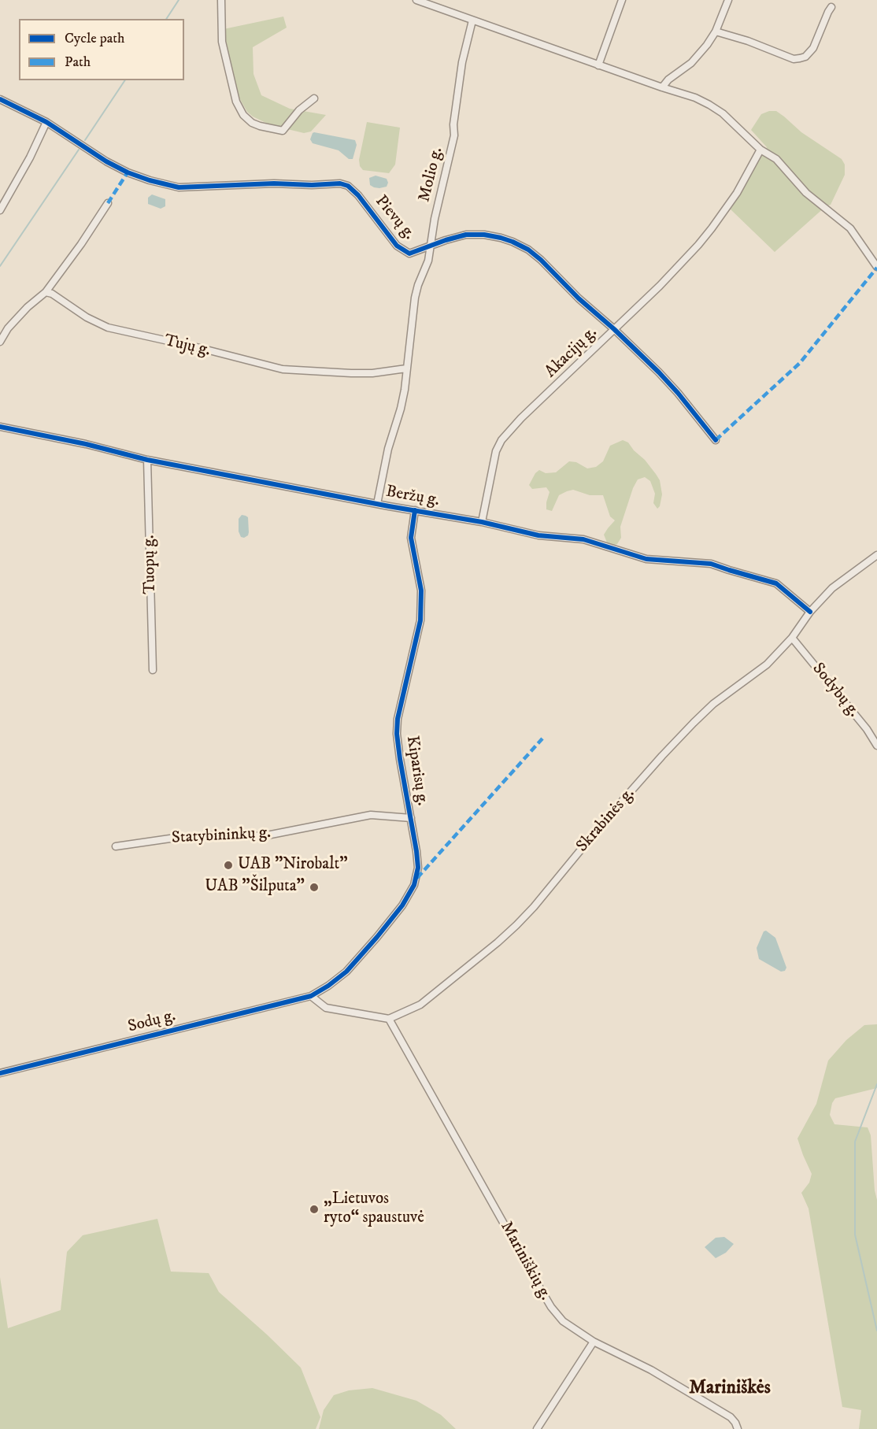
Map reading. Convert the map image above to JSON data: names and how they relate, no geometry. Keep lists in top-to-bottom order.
{
  "streets": {
    "street": [
      "Molio g.",
      "Pievų g.",
      "Tujų g.",
      "Akacijų g.",
      "Beržų g.",
      "Tuopų g.",
      "Sodybų g.",
      "Kiparisų g.",
      "Skrabinės g.",
      "Statybininkų g.",
      "Sodų g.",
      "Mariniškių g."
    ]
  },
  "crossings": [
    ["Molio g.", "Pievų g."],
    ["Molio g.", "Tujų g."],
    ["Molio g.", "Beržų g."],
    ["Pievų g.", "Akacijų g."],
    ["Akacijų g.", "Beržų g."],
    ["Beržų g.", "Tuopų g."],
    ["Beržų g.", "Kiparisų g."],
    ["Beržų g.", "Skrabinės g."],
    ["Sodybų g.", "Skrabinės g."],
    ["Kiparisų g.", "Statybininkų g."],
    ["Kiparisų g.", "Sodų g."],
    ["Skrabinės g.", "Mariniškių g."]
  ],
  "districts": ["Mariniškės"],
  "places": ["UAB \"Nirobalt\"", "UAB \"Šilputa\"", "„Lietuvos ryto“ spaustuvė"],
  "legend": ["Cycle path", "Path"]
}
